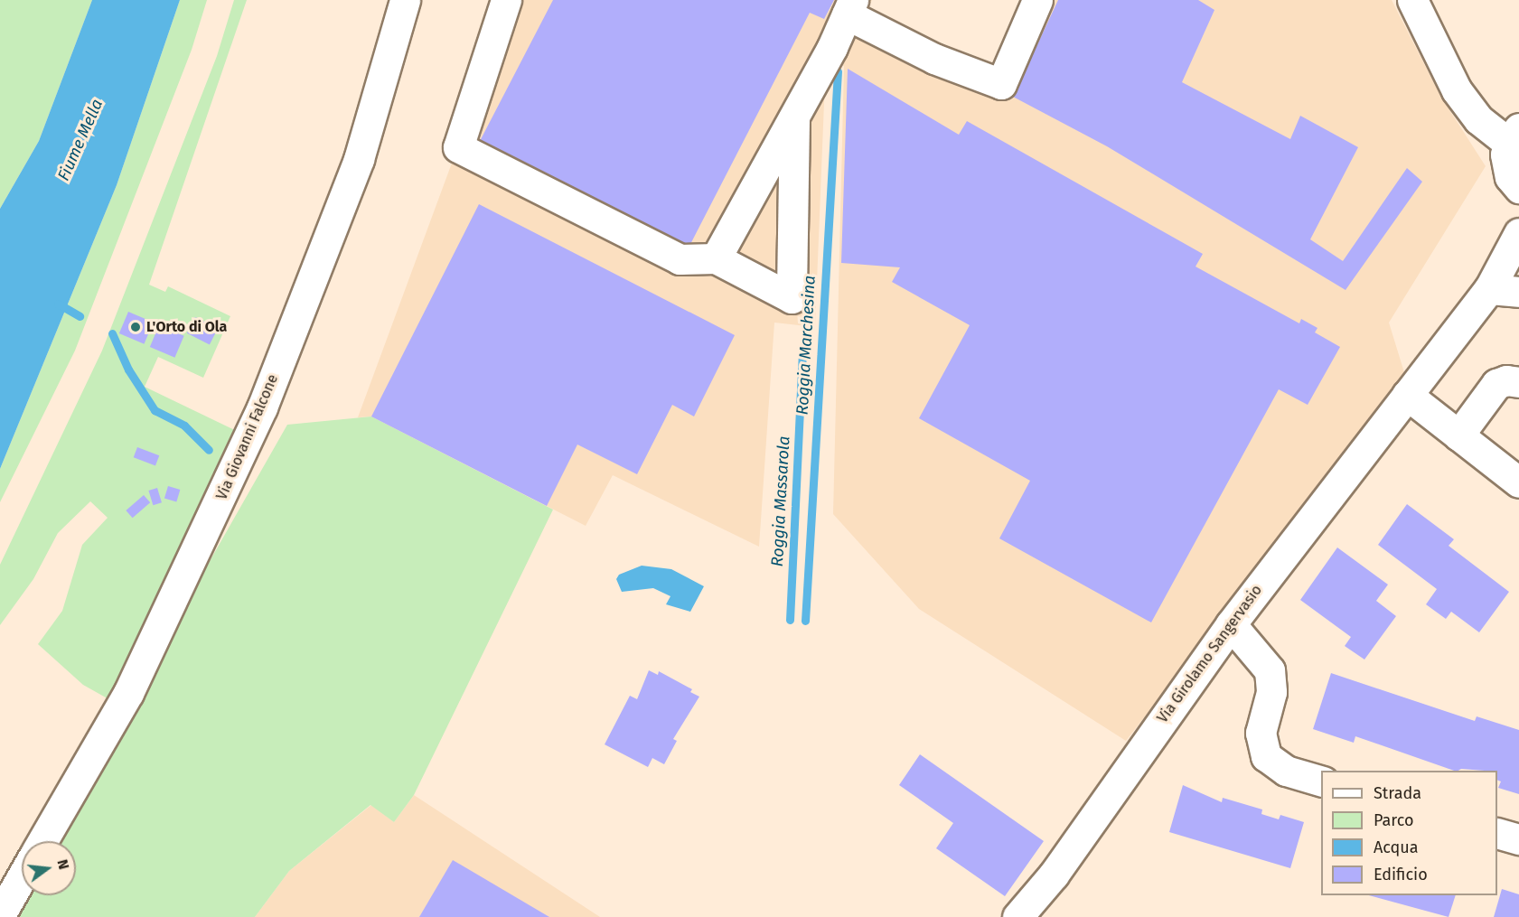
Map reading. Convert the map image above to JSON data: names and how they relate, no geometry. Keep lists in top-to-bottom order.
{
  "streets": {
    "street": ["Via Giovanni Falcone", "Via Girolamo Sangervasio"]
  },
  "water": ["Fiume Mella", "Roggia Marchesina", "Roggia Massarola"],
  "places": ["L'Orto di Ola"],
  "legend": [
    "Strada",
    "Parco",
    "Acqua",
    "Edificio"
  ],
  "north": "right"
}
